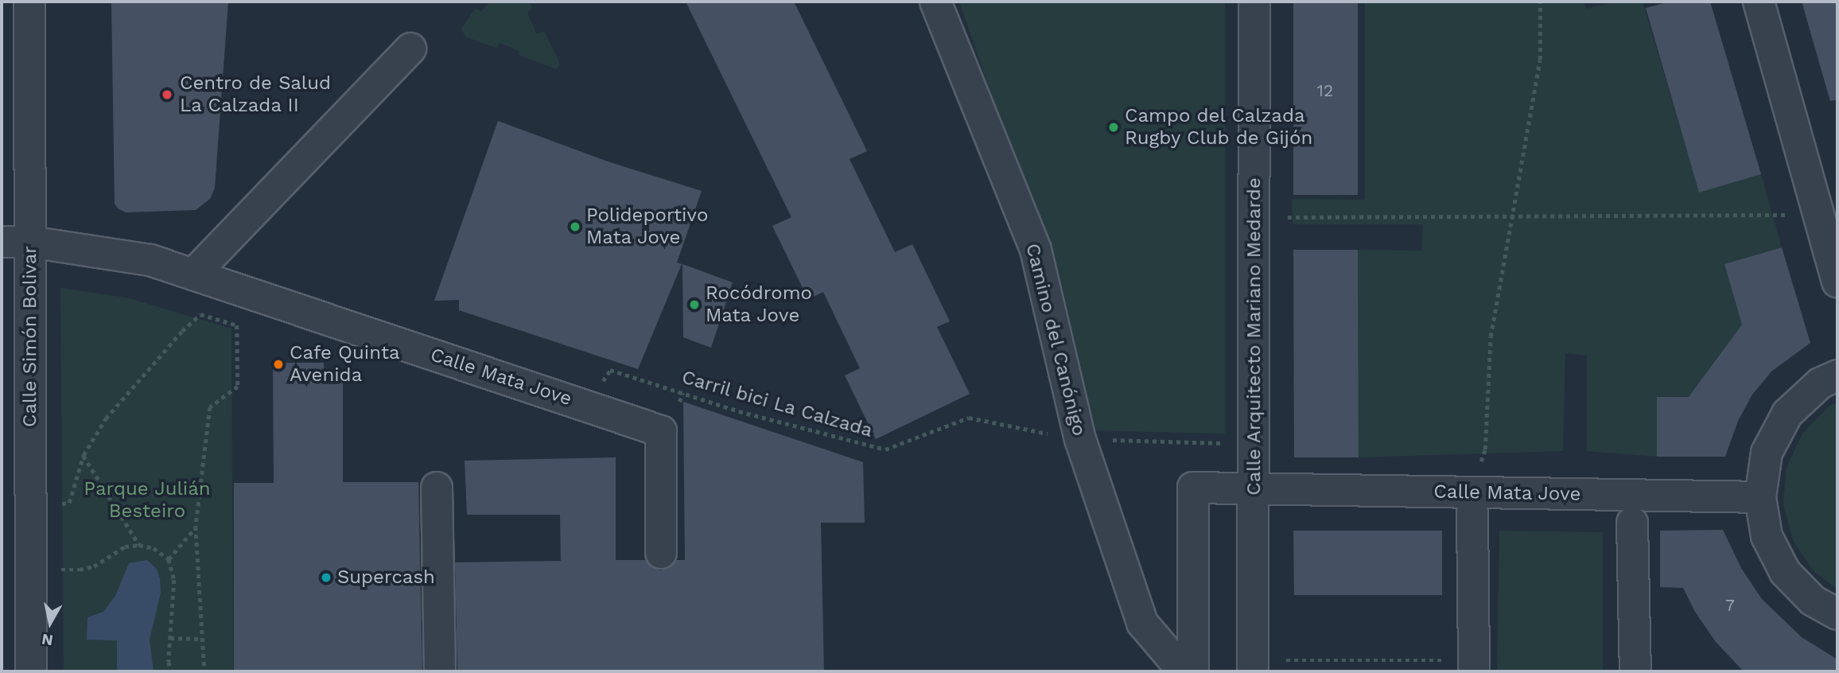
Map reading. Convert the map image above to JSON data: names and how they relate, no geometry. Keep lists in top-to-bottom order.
{
  "streets": {
    "street": [
      "Calle Simón Bolivar",
      "Calle Arquitecto Mariano Medarde",
      "Camino del Canónigo",
      "Calle Mata Jove"
    ],
    "path": ["Carril bici La Calzada"]
  },
  "crossings": [
    ["Calle Simón Bolivar", "Calle Mata Jove"],
    ["Calle Arquitecto Mariano Medarde", "Calle Mata Jove"],
    ["Camino del Canónigo", "Carril bici La Calzada"]
  ],
  "parks": ["Parque Julián Besteiro"],
  "places": [
    "Centro de Salud La Calzada II",
    "Campo del Calzada Rugby Club de Gijón",
    "Polideportivo Mata Jove",
    "Rocódromo Mata Jove",
    "Cafe Quinta Avenida",
    "Supercash"
  ],
  "house_numbers": ["12", "7"],
  "north": "bottom"
}
